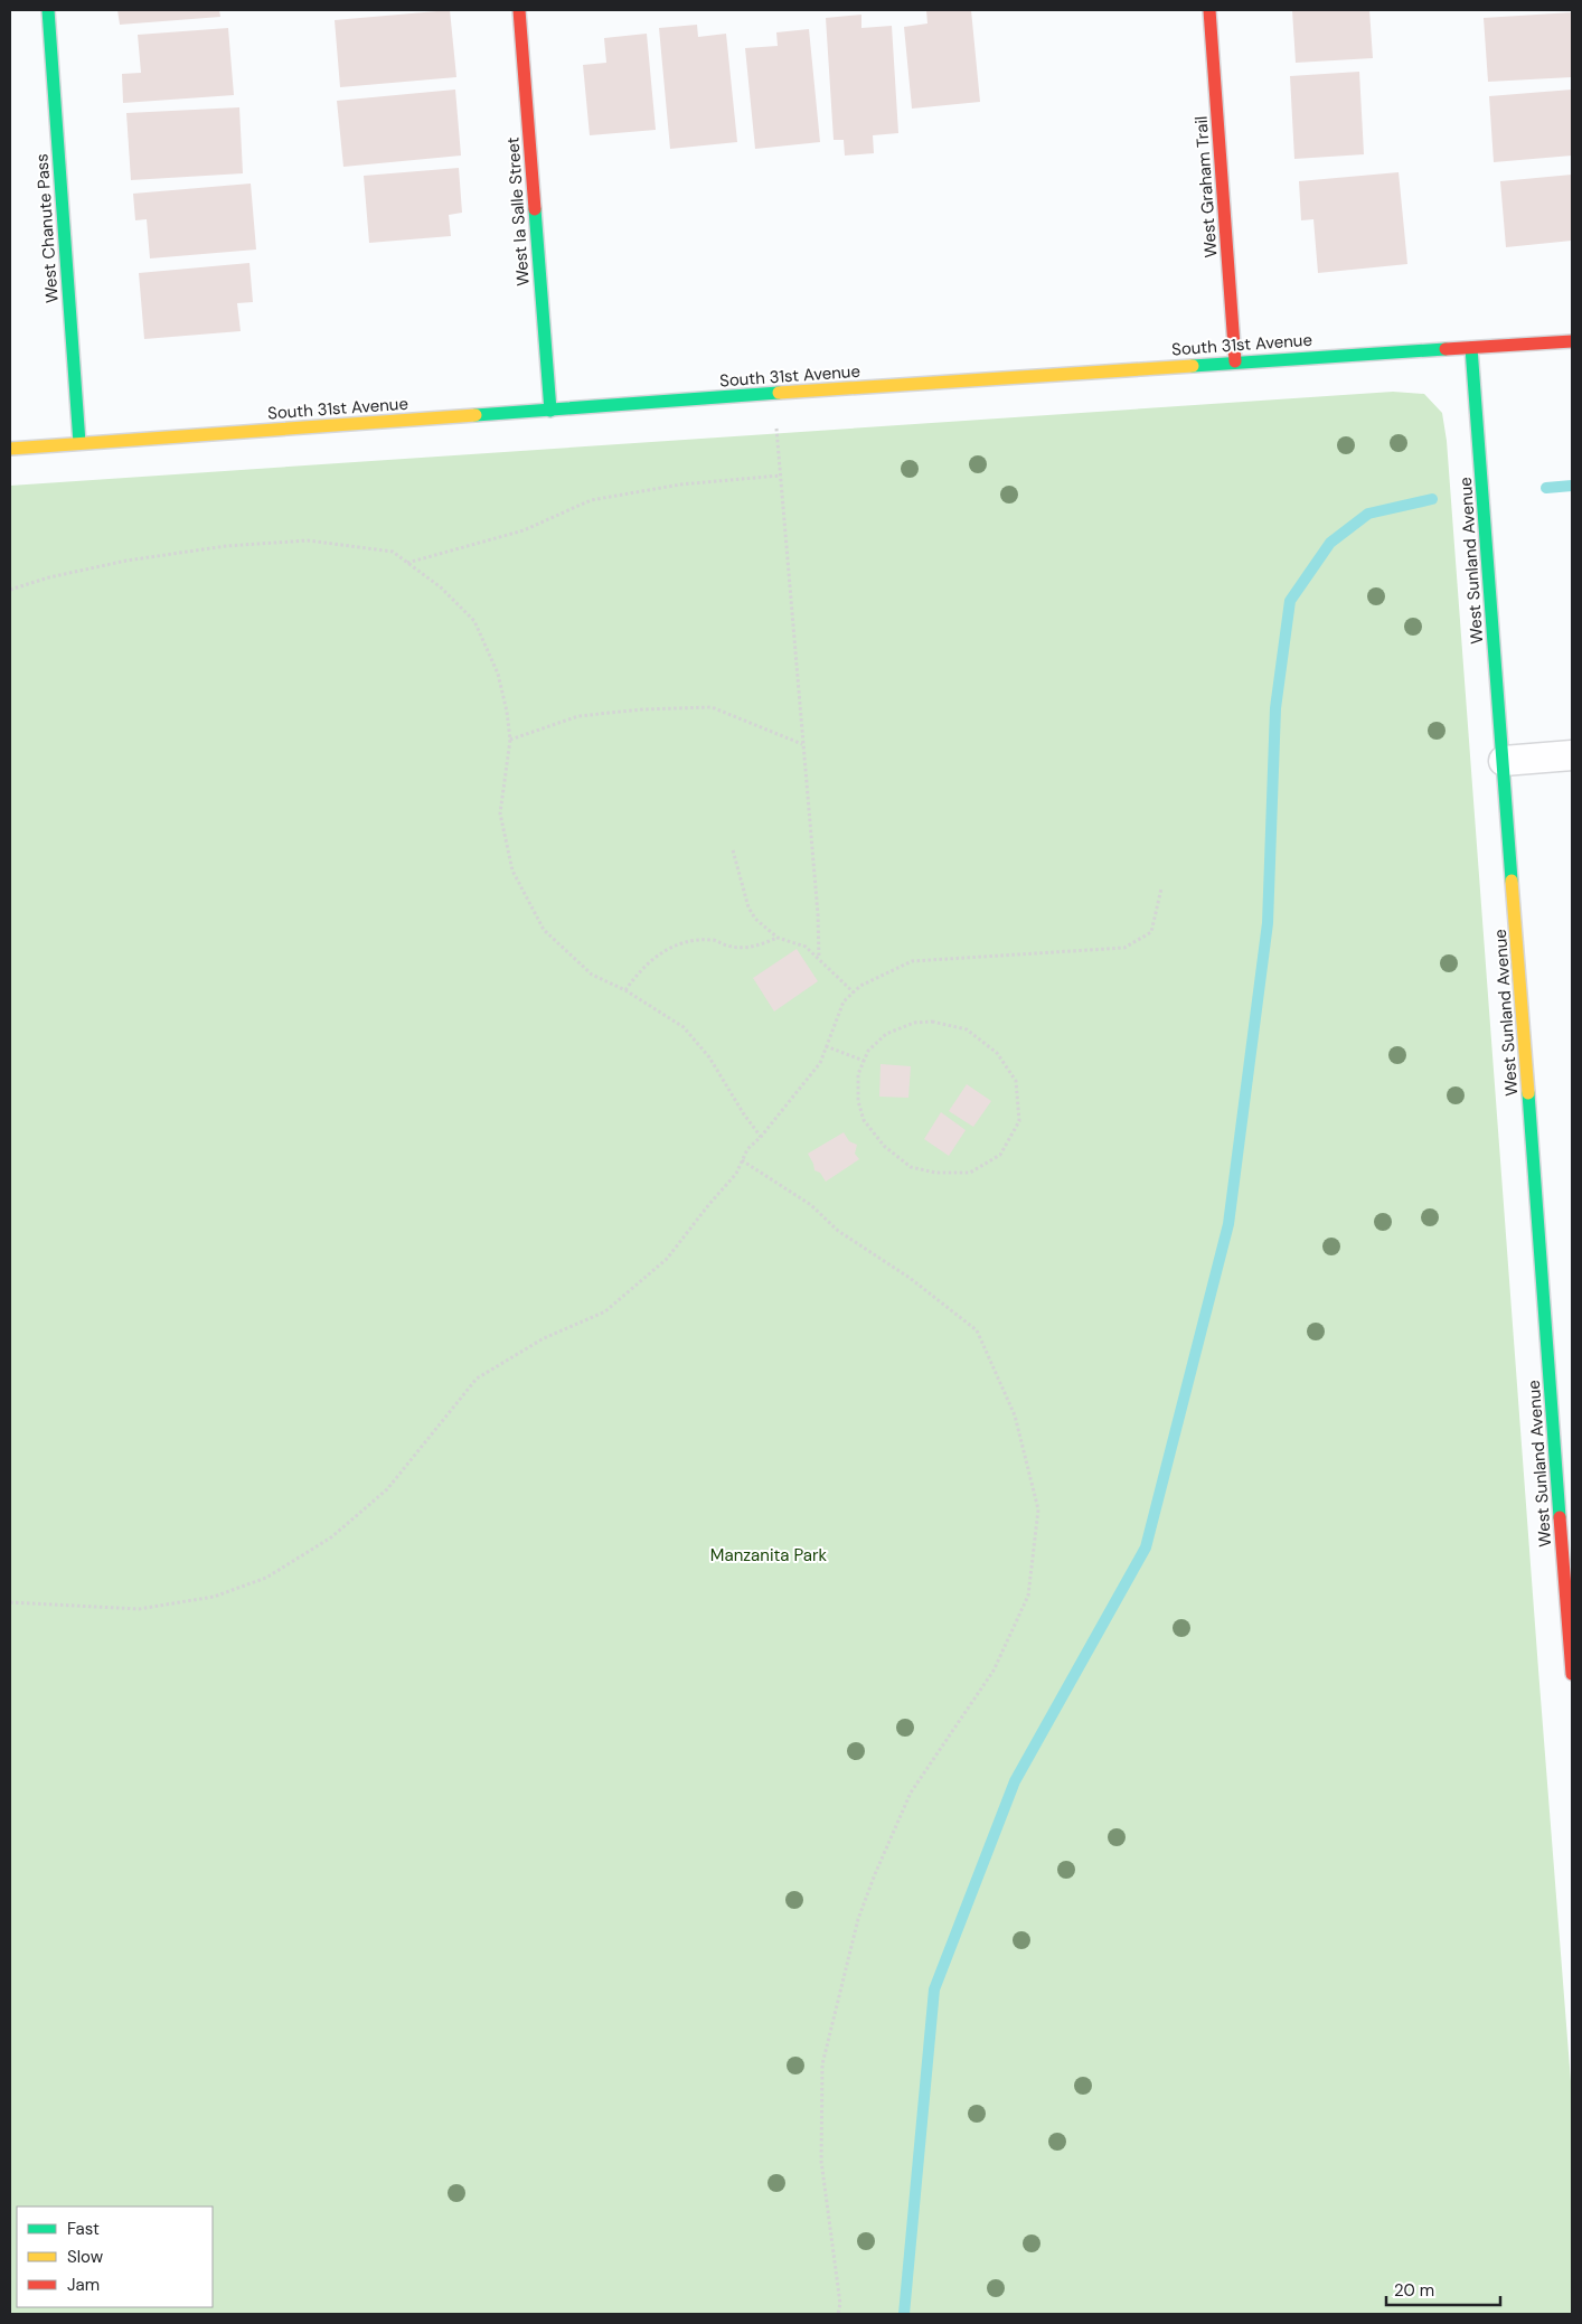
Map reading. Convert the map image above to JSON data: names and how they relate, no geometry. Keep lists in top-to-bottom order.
{
  "streets": {
    "street": [
      "West Graham Trail",
      "West la Salle Street",
      "West Chanute Pass",
      "South 31st Avenue",
      "West Sunland Avenue"
    ]
  },
  "crossings": [
    ["West Graham Trail", "South 31st Avenue"],
    ["West la Salle Street", "South 31st Avenue"],
    ["West Chanute Pass", "South 31st Avenue"],
    ["South 31st Avenue", "West Sunland Avenue"]
  ],
  "parks": ["Manzanita Park"],
  "legend": ["Fast", "Slow", "Jam"],
  "scale_bar": "20 m"
}
